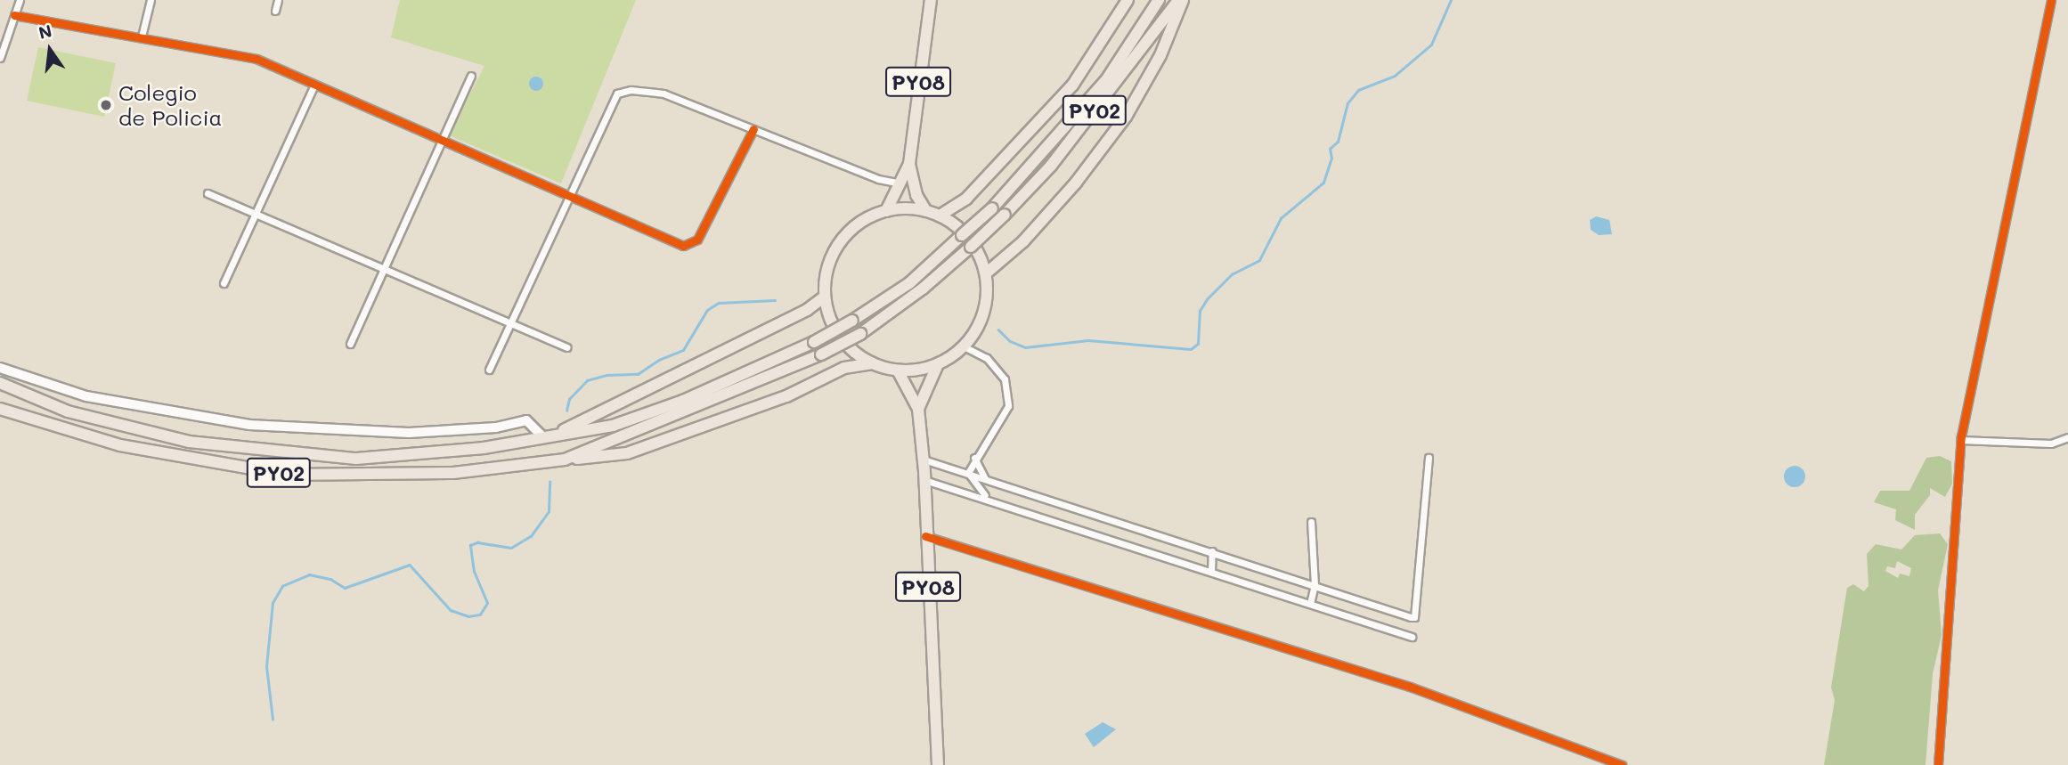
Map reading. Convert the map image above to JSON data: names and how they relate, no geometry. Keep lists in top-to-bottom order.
{
  "streets": {
    "highway": ["PY08", "PY02"]
  },
  "places": ["Colegio de Policia"],
  "north": "top"
}
